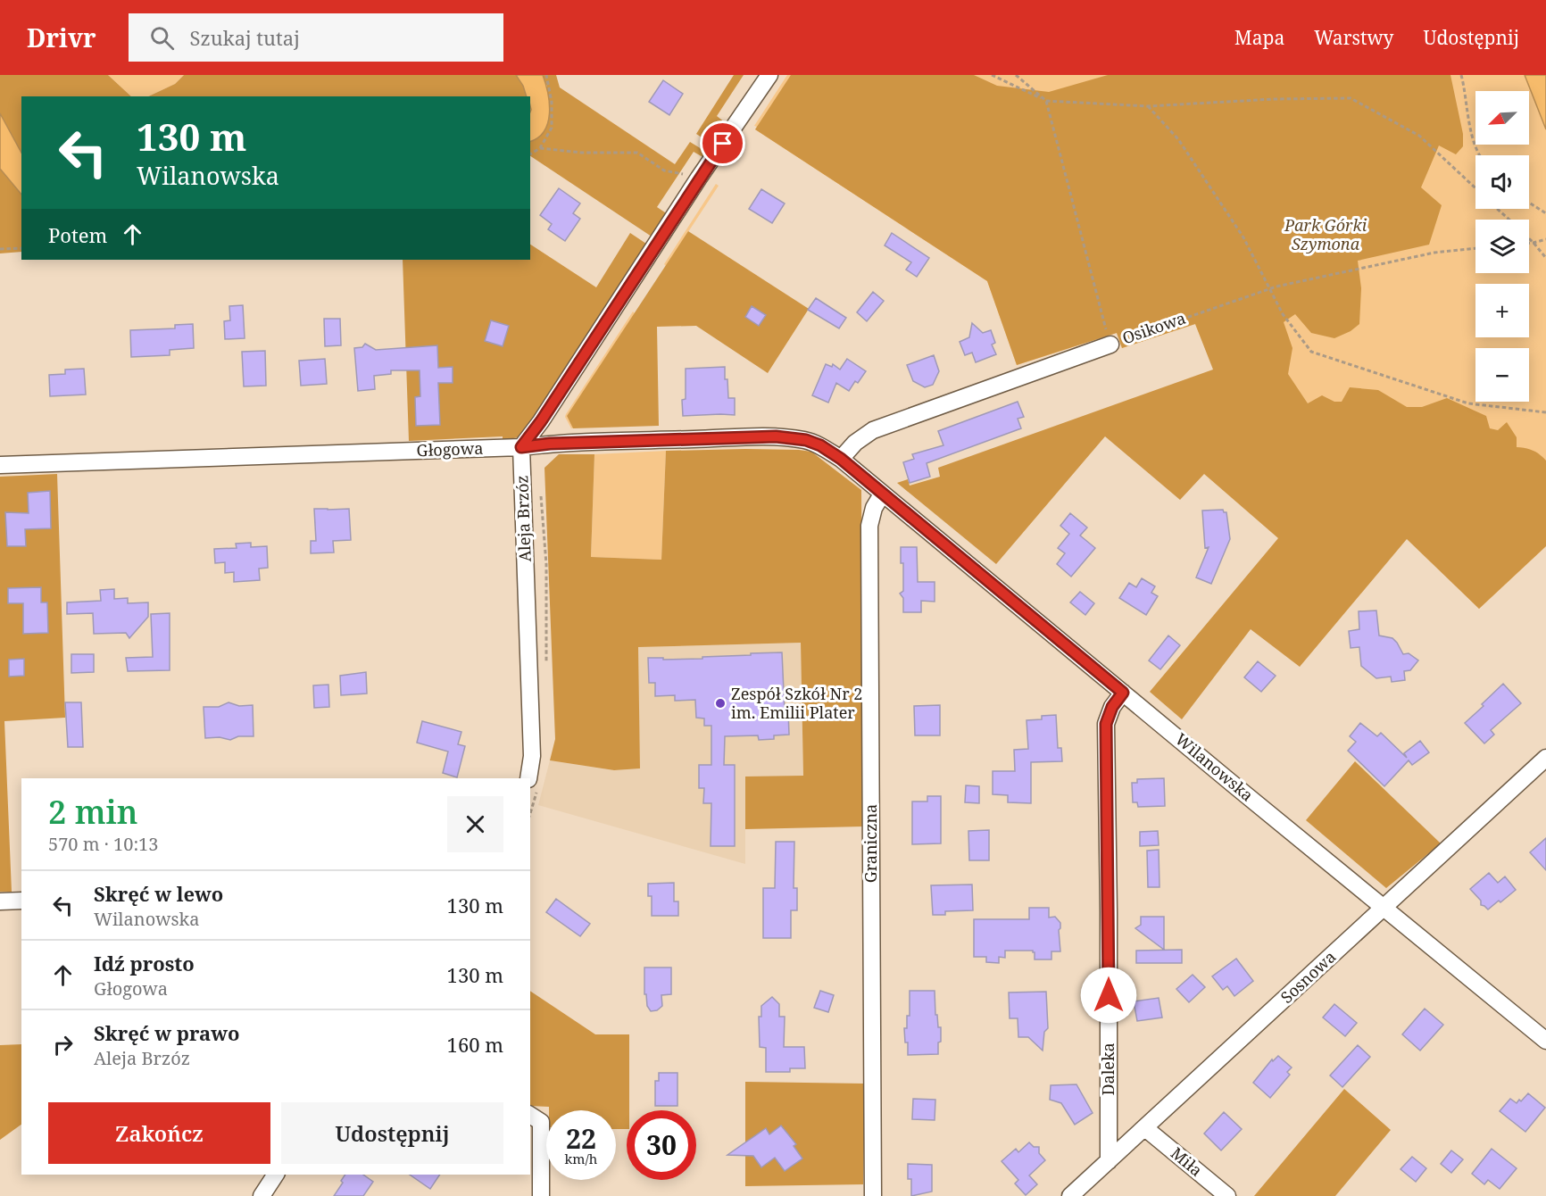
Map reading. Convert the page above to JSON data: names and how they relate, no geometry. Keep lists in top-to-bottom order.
{
  "streets": {
    "street": [
      "Osikowa",
      "Głogowa",
      "Aleja Brzóz",
      "Wilanowska",
      "Graniczna",
      "Sosnowa",
      "Daleka",
      "Miła"
    ]
  },
  "crossings": [
    ["Osikowa", "Głogowa"],
    ["Głogowa", "Aleja Brzóz"],
    ["Głogowa", "Wilanowska"],
    ["Głogowa", "Graniczna"],
    ["Wilanowska", "Graniczna"],
    ["Wilanowska", "Sosnowa"],
    ["Wilanowska", "Daleka"],
    ["Sosnowa", "Daleka"],
    ["Sosnowa", "Miła"]
  ],
  "parks": ["Park Górki Szymona"],
  "places": ["Zespół Szkół Nr 2 im. Emilii Plater"],
  "north": "bottom left",
  "page": {
    "header": "Drivr",
    "search": "Szukaj tutaj",
    "nav": ["Mapa", "Warstwy", "Udostępnij"],
    "map_buttons": ["+", "−"],
    "turn": ["130 m", "Wilanowska"],
    "then": "Potem",
    "heading": ["2 min", "570 m · 10:13"],
    "list": [
      {
        "name": "Skręć w lewo",
        "note": "Wilanowska",
        "value": "130 m"
      },
      {
        "name": "Idź prosto",
        "note": "Głogowa",
        "value": "130 m"
      },
      {
        "name": "Skręć w prawo",
        "note": "Aleja Brzóz",
        "value": "160 m"
      }
    ],
    "buttons": ["Zakończ", "Udostępnij"],
    "speed": "22 km/h",
    "limit": "30"
  }
}
